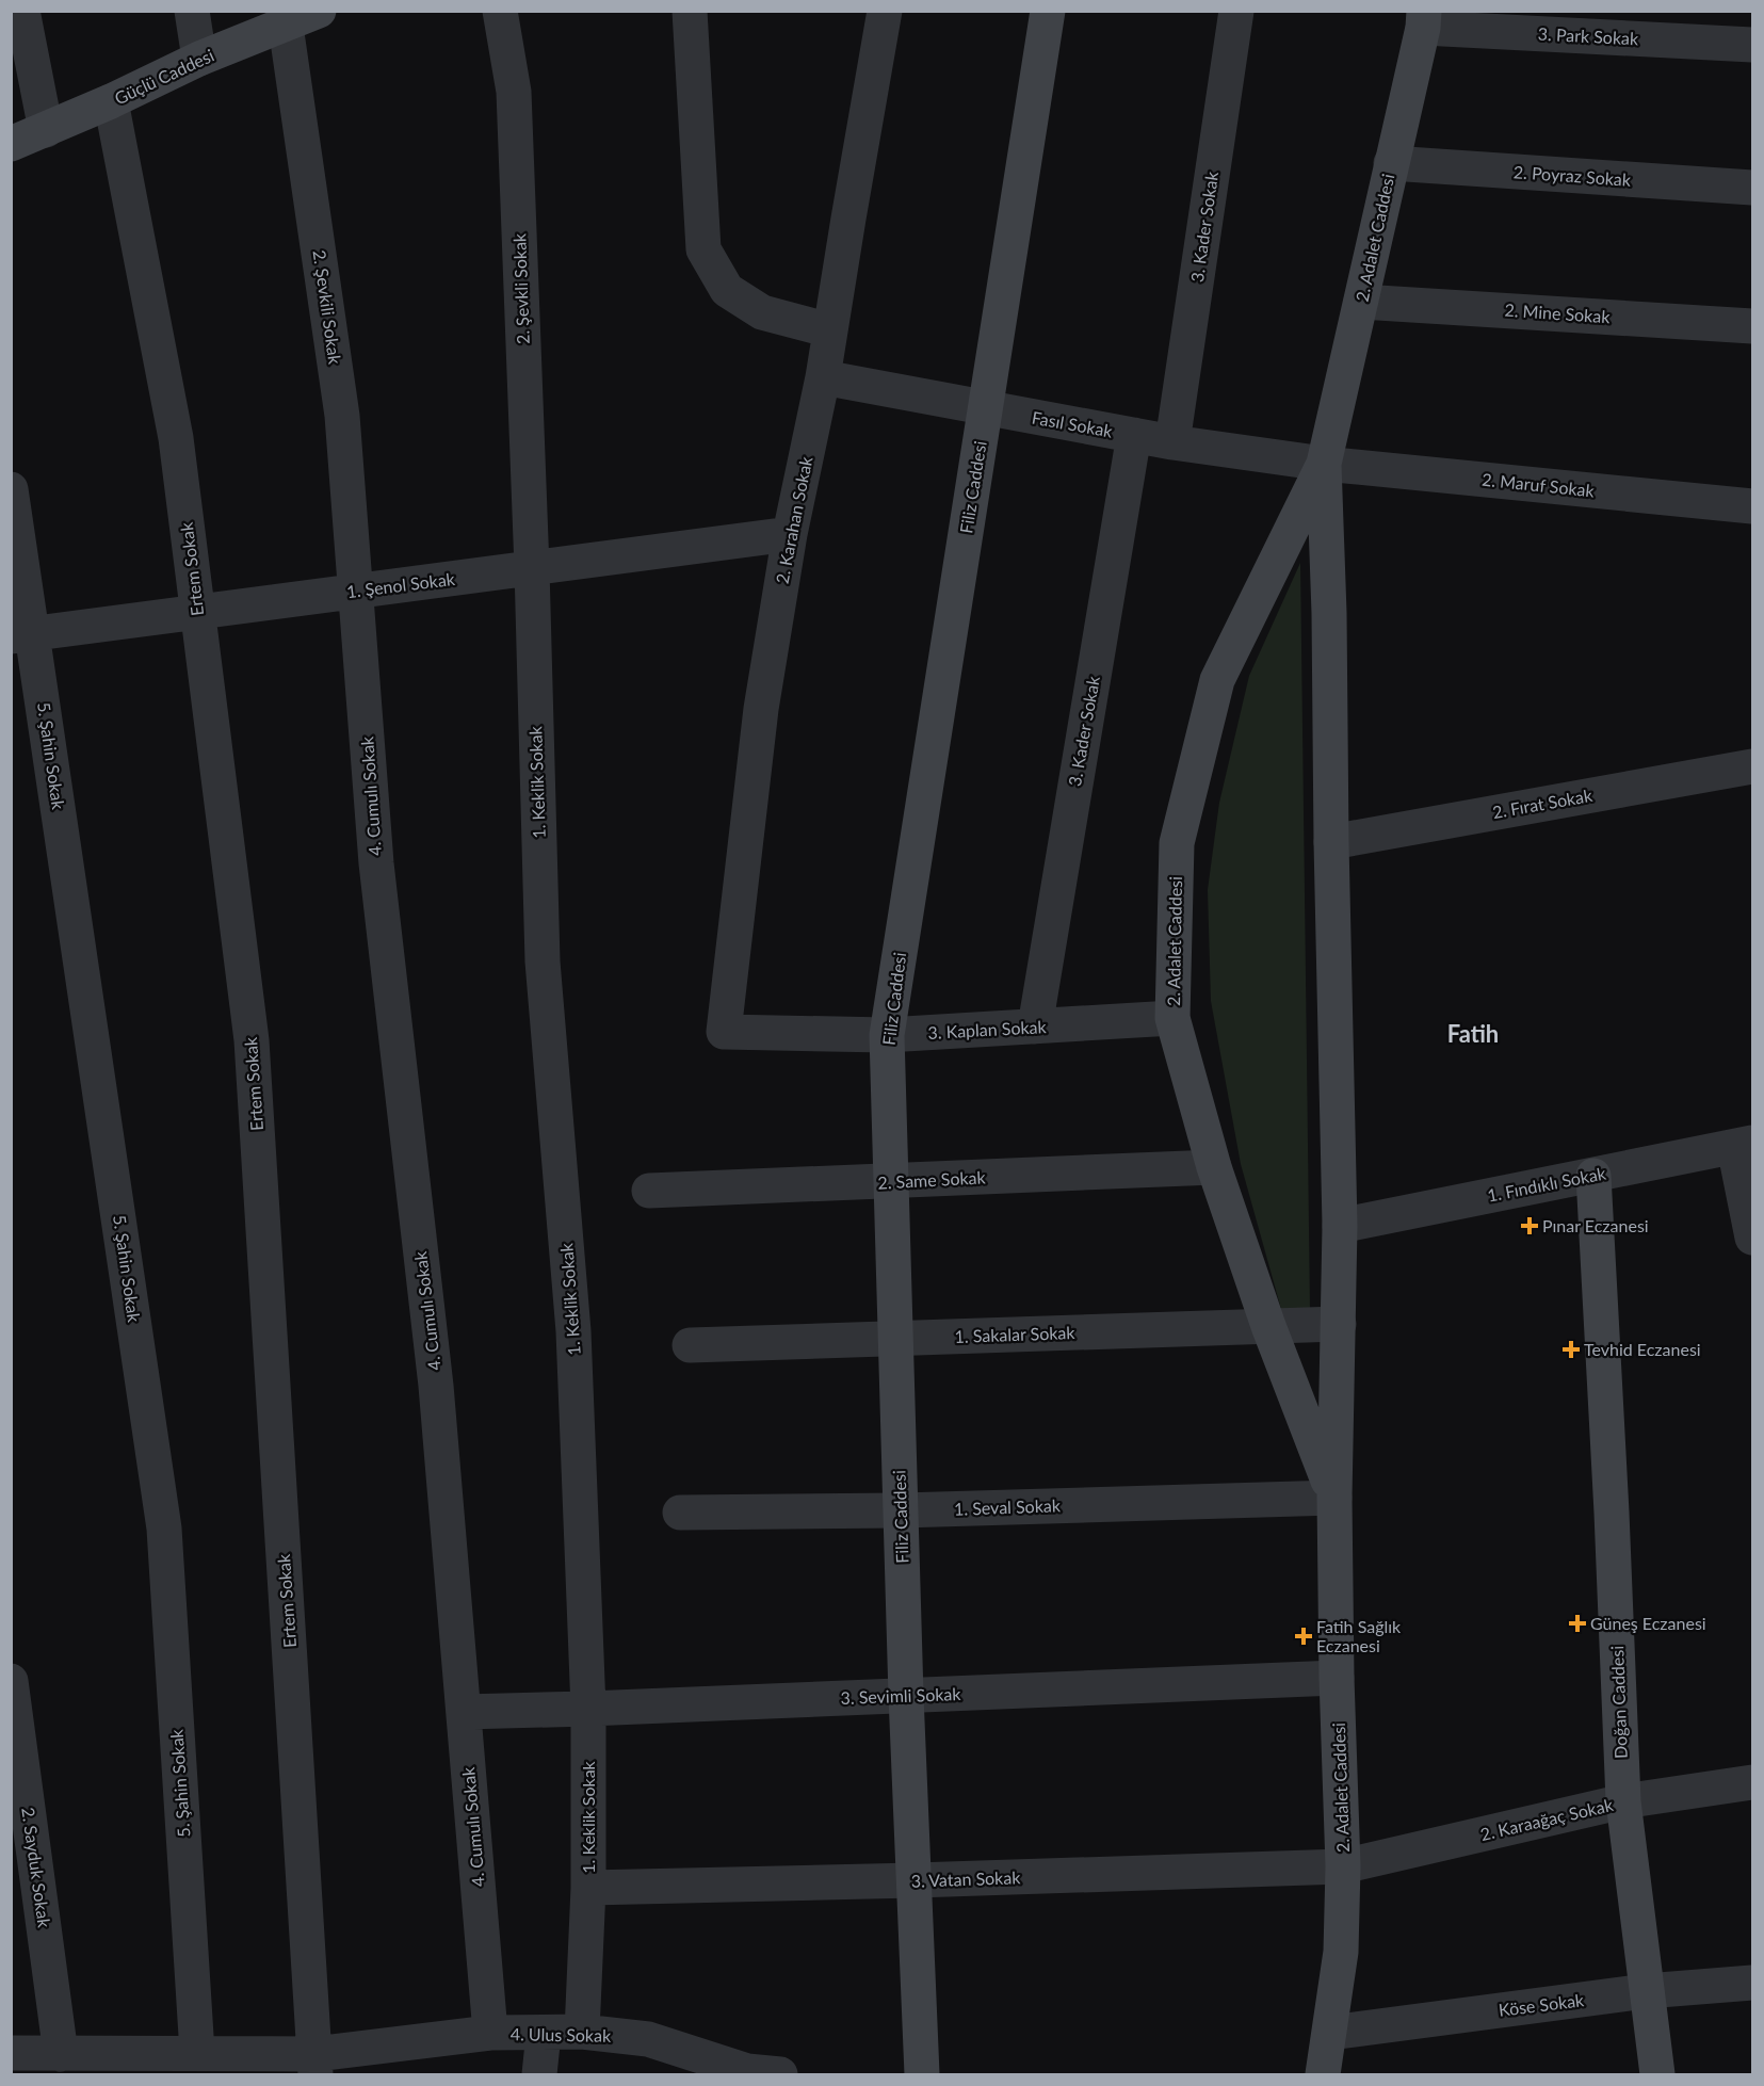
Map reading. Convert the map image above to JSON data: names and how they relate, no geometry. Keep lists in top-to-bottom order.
{
  "streets": {
    "main road": [
      "Güçlü Caddesi",
      "2. Adalet Caddesi",
      "Filiz Caddesi",
      "Doğan Caddesi"
    ],
    "street": [
      "3. Park Sokak",
      "2. Poyraz Sokak",
      "3. Kader Sokak",
      "2. Şevkli Sokak",
      "2. Şevkili Sokak",
      "2. Mine Sokak",
      "Fasıl Sokak",
      "2. Maruf Sokak",
      "2. Karahan Sokak",
      "Ertem Sokak",
      "1. Şenol Sokak",
      "5. Şahin Sokak",
      "1. Keklik Sokak",
      "4. Cumulı Sokak",
      "2. Fırat Sokak",
      "3. Kaplan Sokak",
      "2. Same Sokak",
      "1. Fındıklı Sokak",
      "1. Sakalar Sokak",
      "1. Seval Sokak",
      "3. Sevimli Sokak",
      "2. Karaağaç Sokak",
      "2. Sayduk Sokak",
      "3. Vatan Sokak",
      "Köse Sokak",
      "4. Ulus Sokak"
    ]
  },
  "crossings": [
    ["3. Park Sokak", "2. Adalet Caddesi"],
    ["Güçlü Caddesi", "2. Şevkili Sokak"],
    ["Güçlü Caddesi", "Ertem Sokak"],
    ["2. Poyraz Sokak", "2. Adalet Caddesi"],
    ["3. Kader Sokak", "Fasıl Sokak"],
    ["3. Kader Sokak", "3. Kaplan Sokak"],
    ["2. Adalet Caddesi", "2. Mine Sokak"],
    ["2. Adalet Caddesi", "Fasıl Sokak"],
    ["2. Adalet Caddesi", "2. Maruf Sokak"],
    ["2. Adalet Caddesi", "2. Fırat Sokak"],
    ["2. Adalet Caddesi", "3. Kaplan Sokak"],
    ["2. Adalet Caddesi", "2. Same Sokak"],
    ["2. Adalet Caddesi", "1. Fındıklı Sokak"],
    ["2. Adalet Caddesi", "1. Sakalar Sokak"],
    ["2. Adalet Caddesi", "1. Seval Sokak"],
    ["2. Adalet Caddesi", "3. Sevimli Sokak"],
    ["2. Adalet Caddesi", "2. Karaağaç Sokak"],
    ["2. Adalet Caddesi", "3. Vatan Sokak"],
    ["2. Adalet Caddesi", "Köse Sokak"],
    ["2. Şevkli Sokak", "1. Şenol Sokak"],
    ["2. Şevkli Sokak", "1. Keklik Sokak"],
    ["2. Şevkili Sokak", "1. Şenol Sokak"],
    ["2. Şevkili Sokak", "4. Cumulı Sokak"],
    ["Fasıl Sokak", "2. Maruf Sokak"],
    ["Fasıl Sokak", "Filiz Caddesi"],
    ["Fasıl Sokak", "2. Karahan Sokak"],
    ["Filiz Caddesi", "3. Kaplan Sokak"],
    ["Filiz Caddesi", "2. Same Sokak"],
    ["Filiz Caddesi", "1. Sakalar Sokak"],
    ["Filiz Caddesi", "1. Seval Sokak"],
    ["Filiz Caddesi", "3. Sevimli Sokak"],
    ["Filiz Caddesi", "3. Vatan Sokak"],
    ["2. Karahan Sokak", "1. Şenol Sokak"],
    ["2. Karahan Sokak", "3. Kaplan Sokak"],
    ["Ertem Sokak", "1. Şenol Sokak"],
    ["Ertem Sokak", "4. Ulus Sokak"],
    ["1. Şenol Sokak", "5. Şahin Sokak"],
    ["1. Şenol Sokak", "1. Keklik Sokak"],
    ["1. Şenol Sokak", "4. Cumulı Sokak"],
    ["5. Şahin Sokak", "4. Ulus Sokak"],
    ["1. Keklik Sokak", "3. Sevimli Sokak"],
    ["1. Keklik Sokak", "3. Vatan Sokak"],
    ["1. Keklik Sokak", "4. Ulus Sokak"],
    ["4. Cumulı Sokak", "3. Sevimli Sokak"],
    ["4. Cumulı Sokak", "4. Ulus Sokak"],
    ["1. Fındıklı Sokak", "Doğan Caddesi"],
    ["Doğan Caddesi", "2. Karaağaç Sokak"],
    ["Doğan Caddesi", "Köse Sokak"],
    ["2. Karaağaç Sokak", "3. Vatan Sokak"],
    ["2. Sayduk Sokak", "4. Ulus Sokak"]
  ],
  "districts": ["Fatih"],
  "places": {
    "health": [
      "Pınar Eczanesi",
      "Tevhid Eczanesi",
      "Güneş Eczanesi",
      "Fatih Sağlık Eczanesi"
    ]
  }
}
